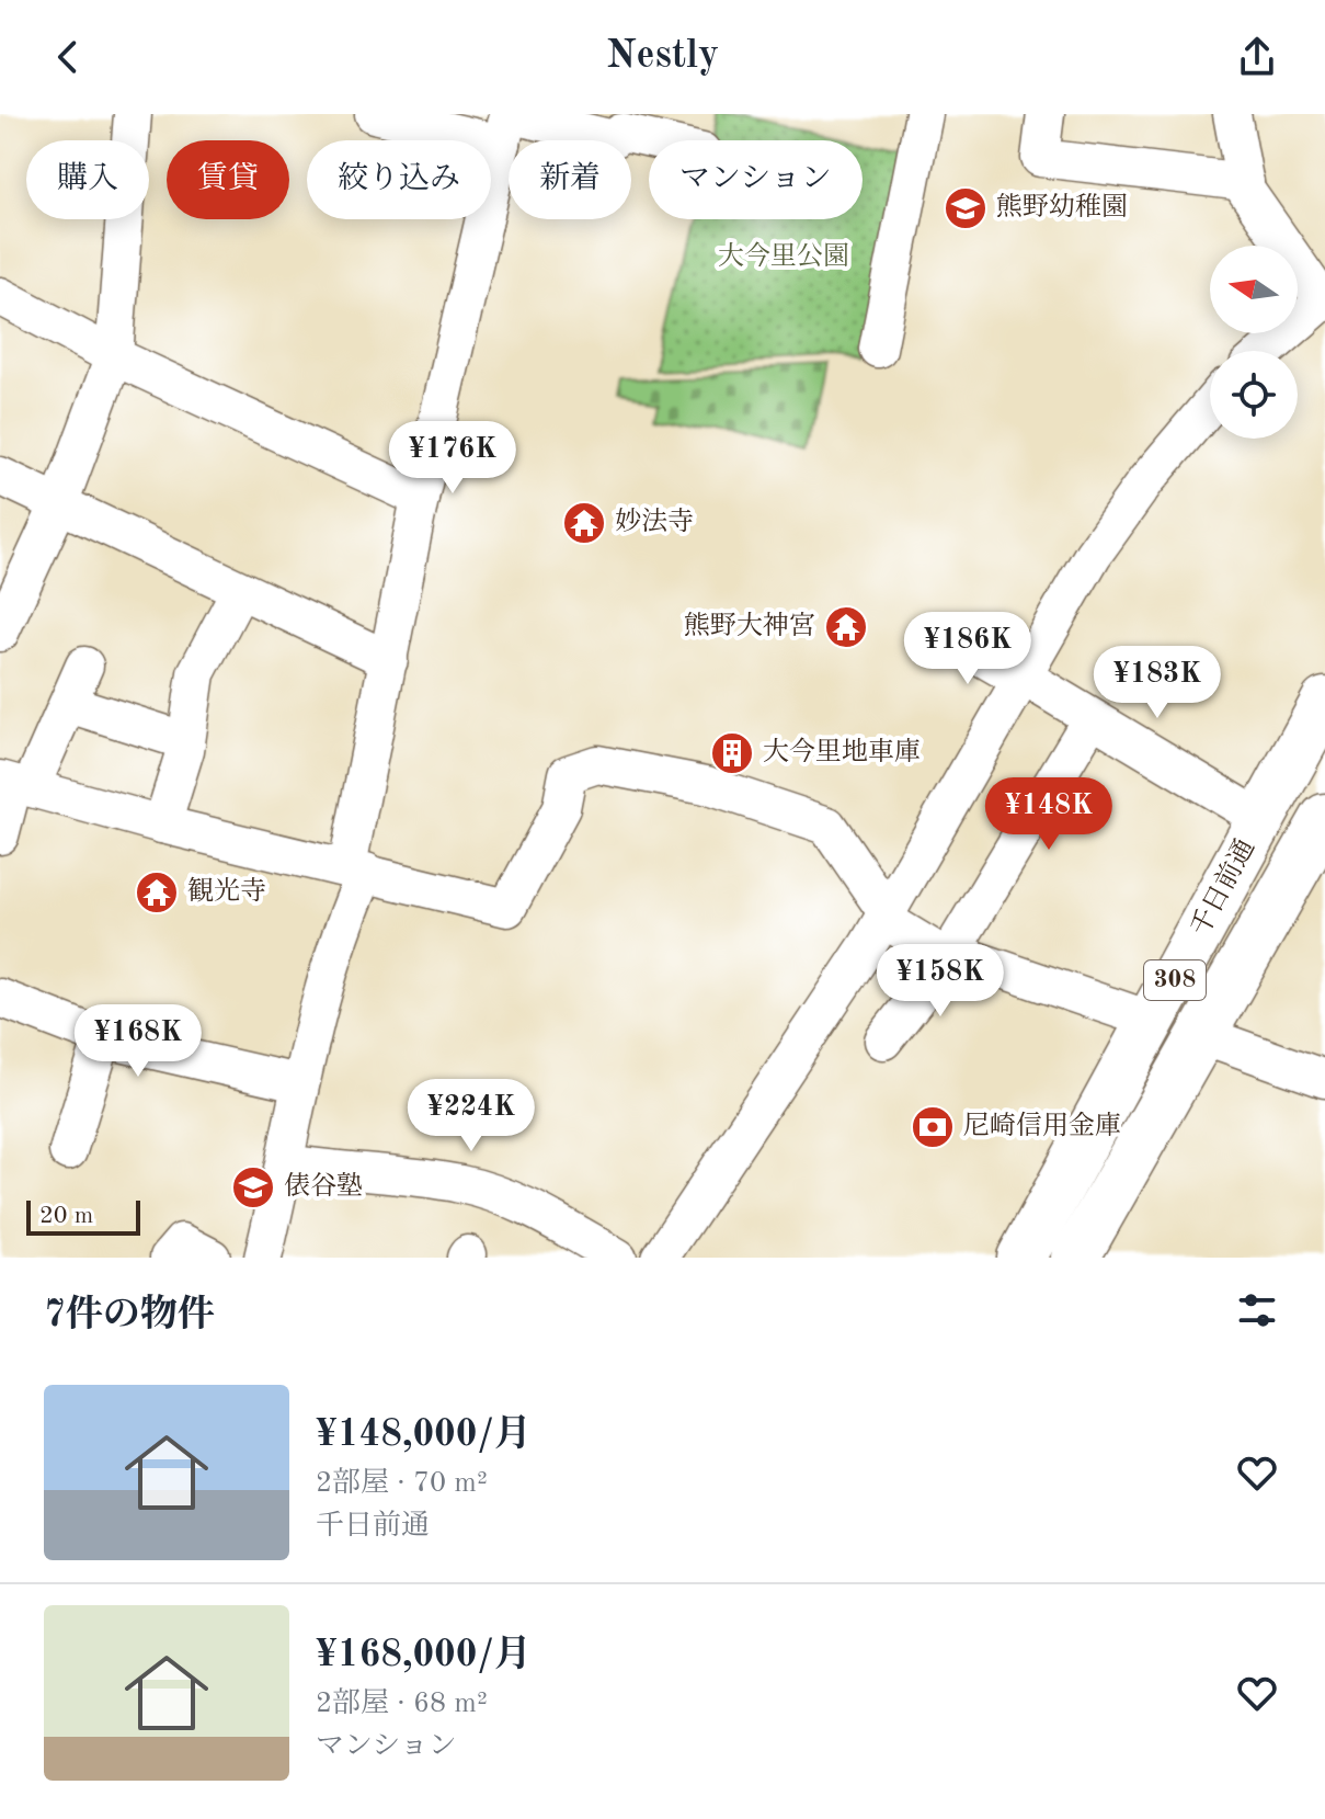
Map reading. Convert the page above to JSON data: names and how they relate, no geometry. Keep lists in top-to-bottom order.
{
  "streets": {
    "highway": ["千日前通", "308"]
  },
  "parks": ["大今里公園"],
  "places": {
    "school or university": ["熊野幼稚園", "俵谷塾"],
    "temple": ["妙法寺", "熊野大神宮", "観光寺"],
    "building": ["大今里地車庫"],
    "bank": ["尼崎信用金庫"]
  },
  "scale_bar": "20 m",
  "north": "left",
  "page": {
    "header": "Nestly",
    "chip": [
      "購入",
      "賃貸",
      "絞り込み",
      "新着",
      "マンション"
    ],
    "price": [
      "¥176K",
      "¥186K",
      "¥183K",
      "¥148K",
      "¥158K",
      "¥168K",
      "¥224K"
    ],
    "scale": "20 m",
    "heading": "7件の物件",
    "list": [
      {
        "name": "¥148,000/月",
        "note": "2部屋 · 70 m² · 千日前通"
      },
      {
        "name": "¥168,000/月",
        "note": "2部屋 · 68 m² · マンション"
      }
    ]
  }
}
